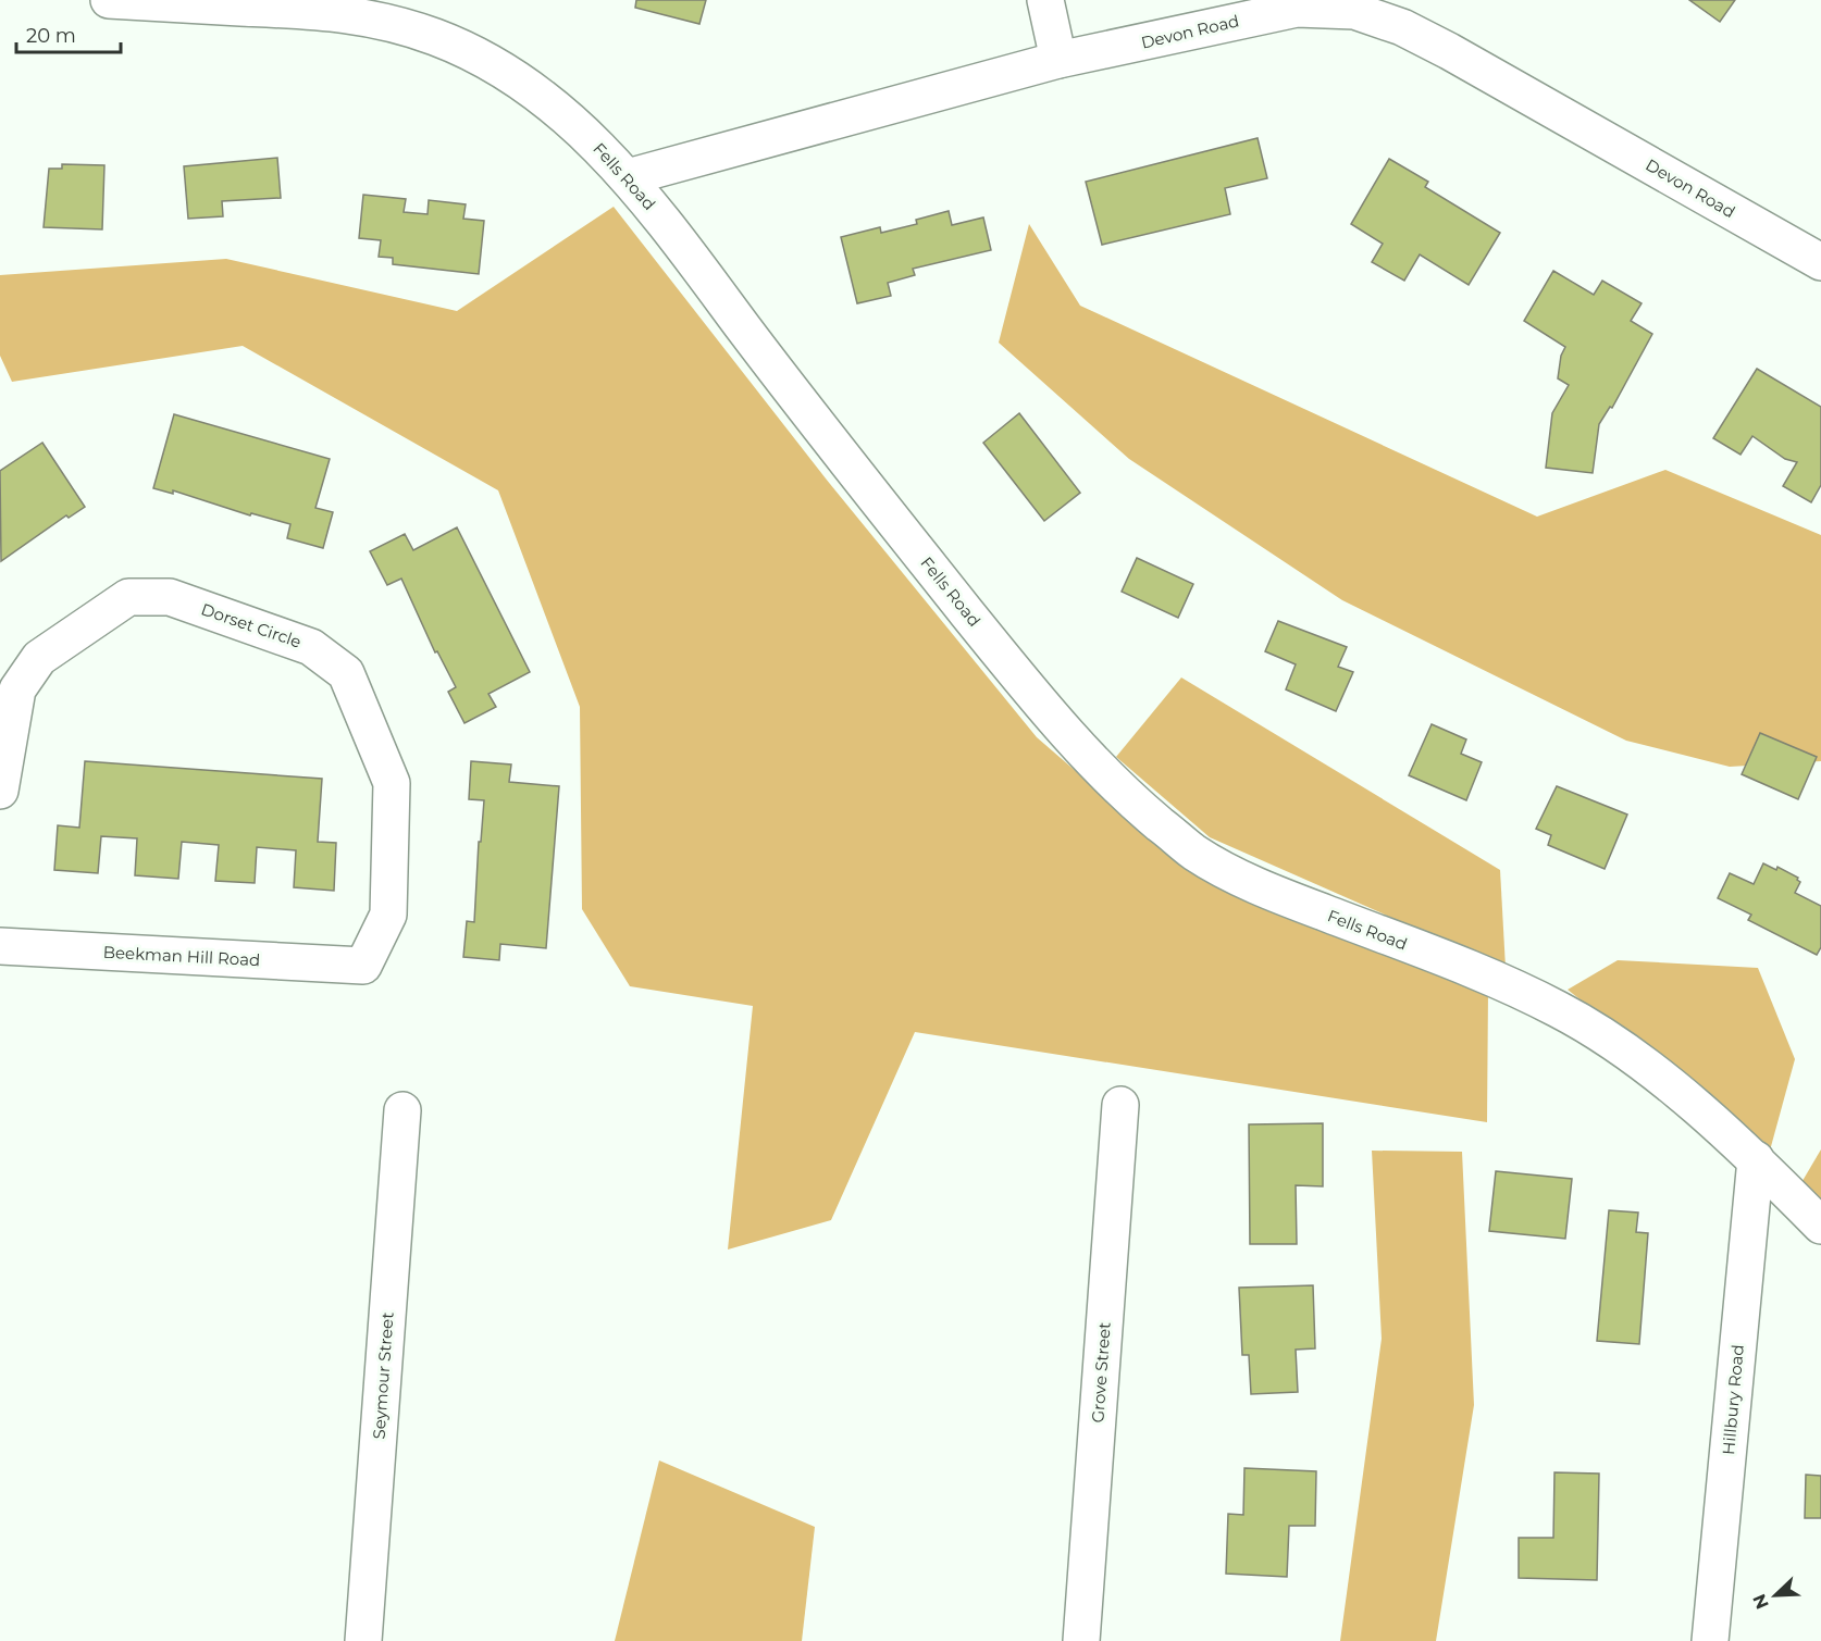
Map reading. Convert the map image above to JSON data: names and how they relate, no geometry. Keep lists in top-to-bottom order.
{
  "streets": {
    "street": [
      "Devon Road",
      "Fells Road",
      "Dorset Circle",
      "Beekman Hill Road",
      "Grove Street",
      "Seymour Street",
      "Hillbury Road"
    ]
  },
  "crossings": [
    ["Devon Road", "Fells Road"],
    ["Fells Road", "Hillbury Road"],
    ["Dorset Circle", "Beekman Hill Road"]
  ],
  "scale_bar": "20 m",
  "north": "bottom left"
}
